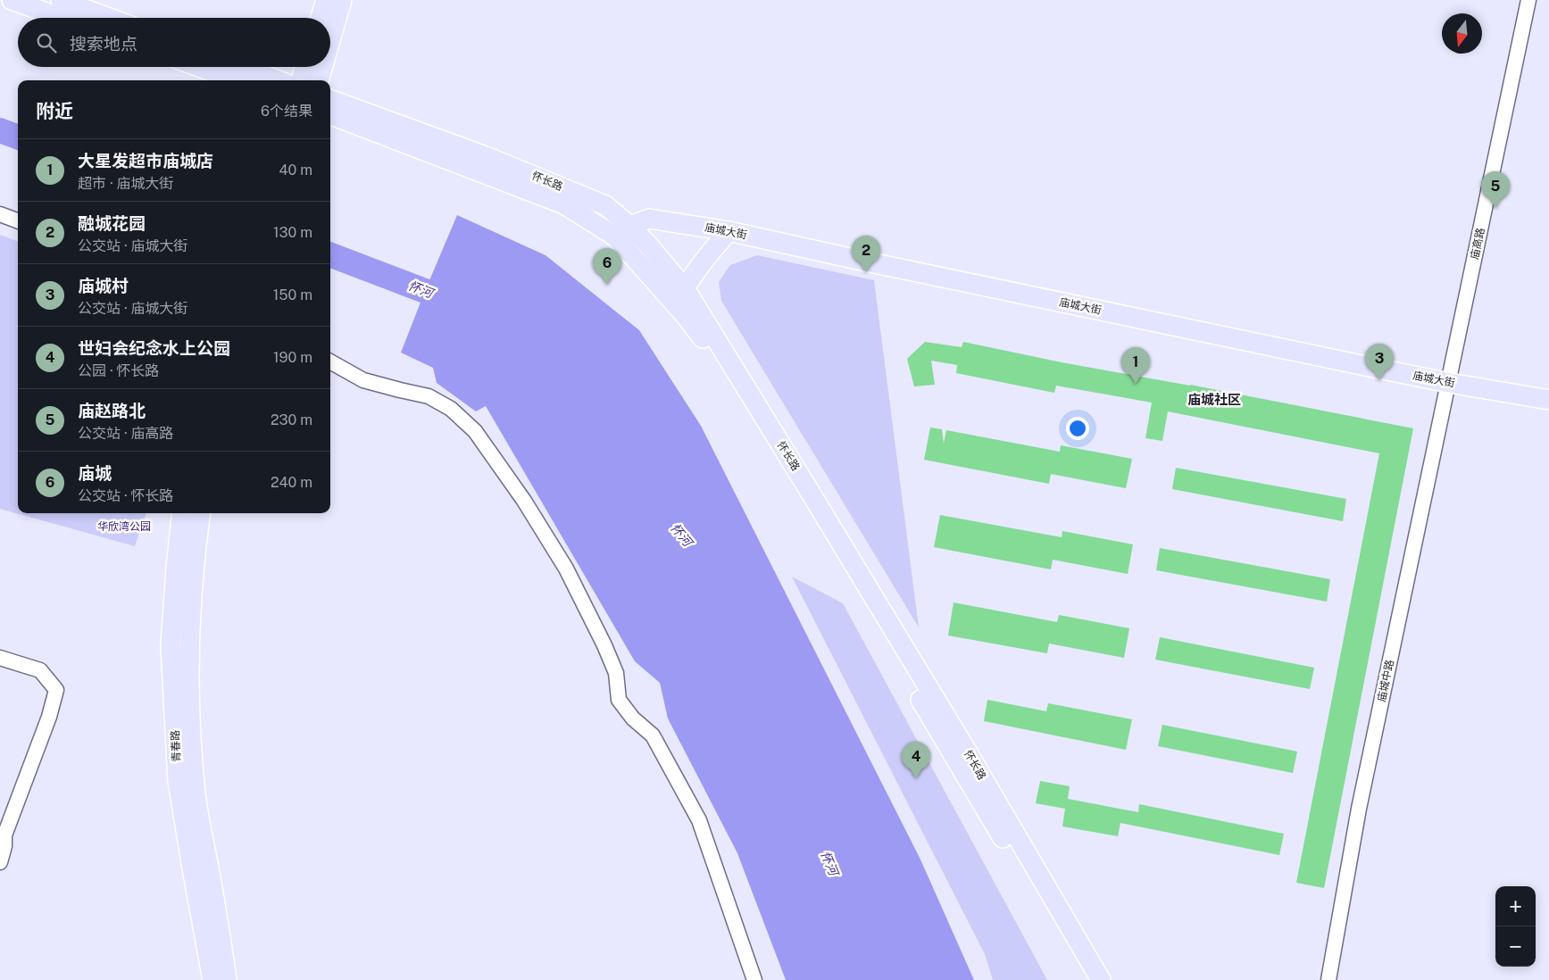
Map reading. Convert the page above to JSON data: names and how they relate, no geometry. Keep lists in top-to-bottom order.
{
  "streets": {
    "main road": ["怀长路", "庙城大街", "青春路"],
    "street": ["庙高路", "庙城中路"]
  },
  "crossings": [
    ["怀长路", "庙城大街"],
    ["庙城大街", "庙高路"],
    ["庙城大街", "庙城中路"],
    ["庙高路", "庙城中路"]
  ],
  "districts": ["庙城社区"],
  "water": ["怀河"],
  "parks": ["华欣湾公园"],
  "north": "bottom",
  "page": {
    "search": "搜索地点",
    "heading": ["附近", "6个结果"],
    "list": [
      {
        "mark": "1",
        "name": "大星发超市庙城店",
        "note": "超市 · 庙城大街",
        "value": "40 m"
      },
      {
        "mark": "2",
        "name": "融城花园",
        "note": "公交站 · 庙城大街",
        "value": "130 m"
      },
      {
        "mark": "3",
        "name": "庙城村",
        "note": "公交站 · 庙城大街",
        "value": "150 m"
      },
      {
        "mark": "4",
        "name": "世妇会纪念水上公园",
        "note": "公园 · 怀长路",
        "value": "190 m"
      },
      {
        "mark": "5",
        "name": "庙赵路北",
        "note": "公交站 · 庙高路",
        "value": "230 m"
      },
      {
        "mark": "6",
        "name": "庙城",
        "note": "公交站 · 怀长路",
        "value": "240 m"
      }
    ],
    "pins": [
      "5",
      "2",
      "6",
      "3",
      "1",
      "4"
    ],
    "map_buttons": ["+", "−"]
  }
}
